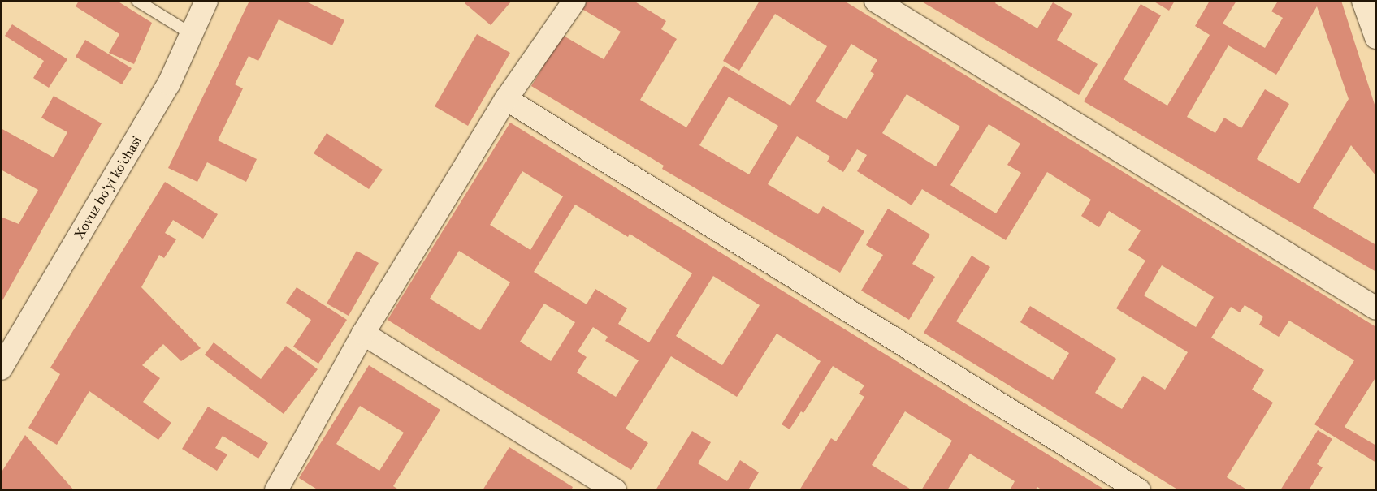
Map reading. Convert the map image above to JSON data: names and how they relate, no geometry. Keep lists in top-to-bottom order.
{
  "streets": {
    "street": ["Xovuz bo‘yi ko'chasi"]
  }
}
